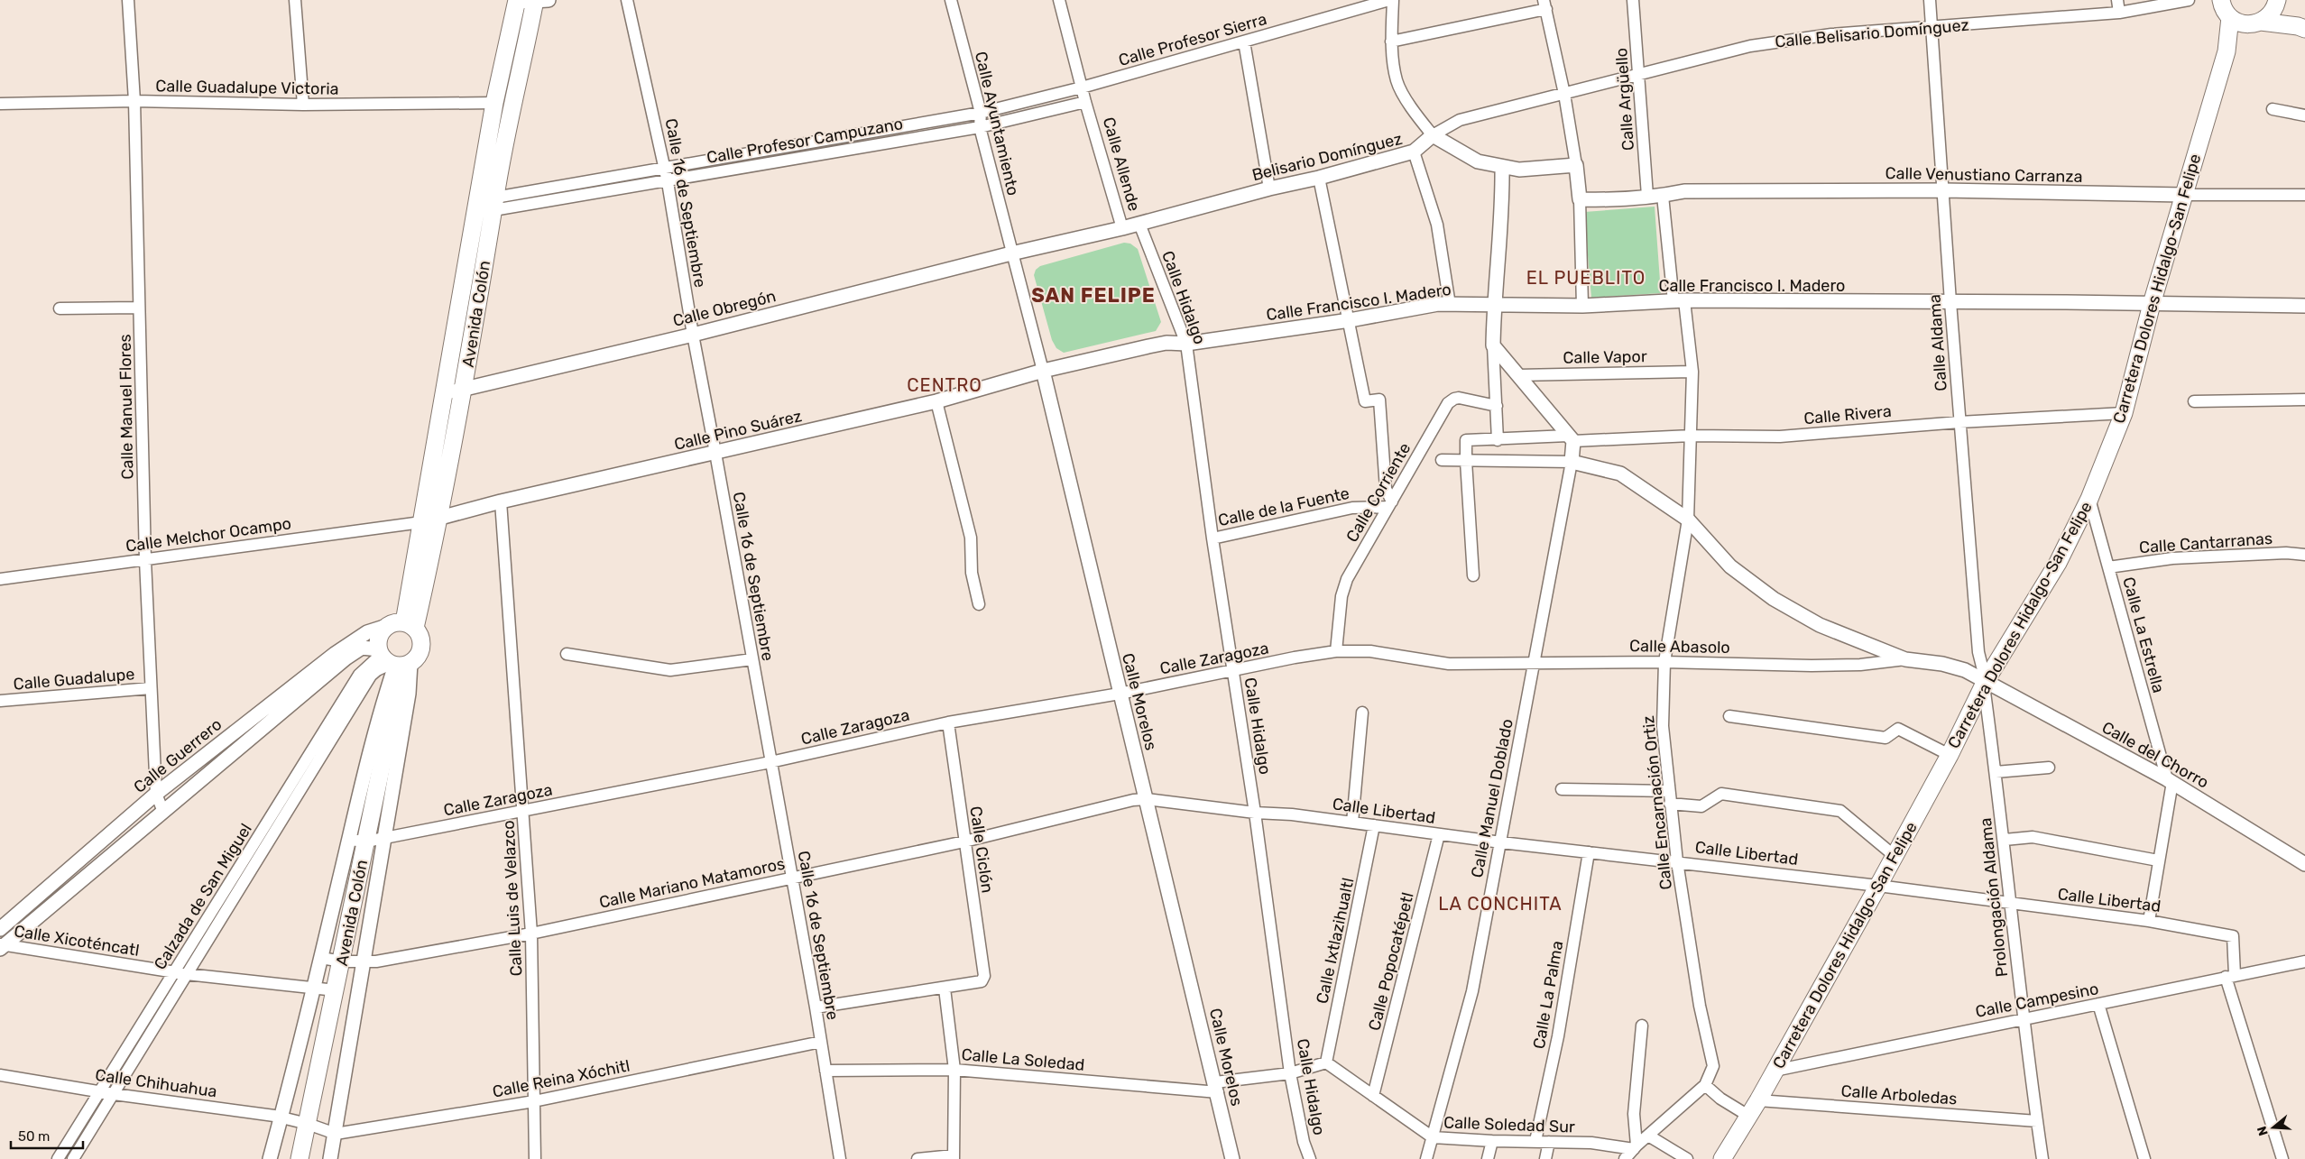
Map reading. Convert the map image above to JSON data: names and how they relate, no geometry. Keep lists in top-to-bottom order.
{
  "streets": {
    "main road": ["Carretera Dolores Hidalgo-San Felipe", "Avenida Colón"],
    "street": [
      "Calle Belisario Domínguez",
      "Calle Profesor Sierra",
      "Calle Guadalupe Victoria",
      "Calle Argüello",
      "Calle Ayuntamiento",
      "Calle Profesor Campuzano",
      "Belisario Domínguez",
      "Calle Allende",
      "Calle Venustiano Carranza",
      "Calle 16 de Septiembre",
      "Calle Francisco I. Madero",
      "Calle Hidalgo",
      "Calle Obregón",
      "Calle Aldama",
      "Calle Vapor",
      "Calle Manuel Flores",
      "Calle Rivera",
      "Calle Pino Suárez",
      "Calle Corriente",
      "Calle de la Fuente",
      "Calle Melchor Ocampo",
      "Calle Cantarranas",
      "Calle La Estrella",
      "Calle Abasolo",
      "Calle Zaragoza",
      "Calle Guadalupe",
      "Calle Morelos",
      "Calle del Chorro",
      "Calle Guerrero",
      "Calle Manuel Doblado",
      "Calle Encarnación Ortiz",
      "Calle Libertad",
      "Calle Ciclón",
      "Calle Mariano Matamoros",
      "Calzada de San Miguel",
      "Prolongación Aldama",
      "Calle Luis de Velazco",
      "Calle Xicoténcatl",
      "Calle Ixtlazihualtl",
      "Calle Popocatépetl",
      "Calle La Palma",
      "Calle Campesino",
      "Calle La Soledad",
      "Calle Reina Xóchitl",
      "Calle Chihuahua",
      "Calle Arboledas",
      "Calle Soledad Sur"
    ]
  },
  "crossings": [
    ["Calle Belisario Domínguez", "Calle Argüello"],
    ["Calle Belisario Domínguez", "Calle Aldama"],
    ["Calle Profesor Sierra", "Calle Profesor Campuzano"],
    ["Calle Profesor Sierra", "Calle Allende"],
    ["Calle Guadalupe Victoria", "Avenida Colón"],
    ["Calle Guadalupe Victoria", "Calle Manuel Flores"],
    ["Calle Argüello", "Calle Venustiano Carranza"],
    ["Calle Ayuntamiento", "Calle Profesor Campuzano"],
    ["Calle Ayuntamiento", "Calle Allende"],
    ["Calle Ayuntamiento", "Calle Obregón"],
    ["Calle Ayuntamiento", "Calle Morelos"],
    ["Calle Profesor Campuzano", "Calle Allende"],
    ["Calle Profesor Campuzano", "Calle 16 de Septiembre"],
    ["Calle Profesor Campuzano", "Avenida Colón"],
    ["Belisario Domínguez", "Calle Allende"],
    ["Belisario Domínguez", "Calle Francisco I. Madero"],
    ["Belisario Domínguez", "Calle Hidalgo"],
    ["Calle Allende", "Calle Obregón"],
    ["Calle Allende", "Calle Morelos"],
    ["Calle Venustiano Carranza", "Carretera Dolores Hidalgo-San Felipe"],
    ["Calle Venustiano Carranza", "Calle Aldama"],
    ["Calle Venustiano Carranza", "Calle Encarnación Ortiz"],
    ["Calle 16 de Septiembre", "Calle Obregón"],
    ["Calle 16 de Septiembre", "Calle Pino Suárez"],
    ["Calle 16 de Septiembre", "Calle Zaragoza"],
    ["Calle 16 de Septiembre", "Calle Mariano Matamoros"],
    ["Calle 16 de Septiembre", "Calle La Soledad"],
    ["Calle 16 de Septiembre", "Calle Reina Xóchitl"],
    ["Calle Francisco I. Madero", "Carretera Dolores Hidalgo-San Felipe"],
    ["Calle Francisco I. Madero", "Calle Hidalgo"],
    ["Calle Francisco I. Madero", "Calle Aldama"],
    ["Calle Francisco I. Madero", "Calle Pino Suárez"],
    ["Calle Francisco I. Madero", "Calle Morelos"],
    ["Calle Francisco I. Madero", "Calle Encarnación Ortiz"],
    ["Carretera Dolores Hidalgo-San Felipe", "Calle Aldama"],
    ["Carretera Dolores Hidalgo-San Felipe", "Calle Rivera"],
    ["Carretera Dolores Hidalgo-San Felipe", "Calle La Estrella"],
    ["Carretera Dolores Hidalgo-San Felipe", "Calle Abasolo"],
    ["Carretera Dolores Hidalgo-San Felipe", "Calle del Chorro"],
    ["Carretera Dolores Hidalgo-San Felipe", "Calle Libertad"],
    ["Carretera Dolores Hidalgo-San Felipe", "Prolongación Aldama"],
    ["Carretera Dolores Hidalgo-San Felipe", "Calle Campesino"],
    ["Carretera Dolores Hidalgo-San Felipe", "Calle Arboledas"],
    ["Calle Hidalgo", "Calle de la Fuente"],
    ["Calle Hidalgo", "Calle Zaragoza"],
    ["Calle Hidalgo", "Calle Libertad"],
    ["Calle Hidalgo", "Calle Mariano Matamoros"],
    ["Calle Hidalgo", "Calle La Soledad"],
    ["Calle Obregón", "Avenida Colón"],
    ["Calle Obregón", "Calle Morelos"],
    ["Avenida Colón", "Calle Pino Suárez"],
    ["Avenida Colón", "Calle Melchor Ocampo"],
    ["Avenida Colón", "Calle Zaragoza"],
    ["Avenida Colón", "Calle Guerrero"],
    ["Avenida Colón", "Calle Mariano Matamoros"],
    ["Avenida Colón", "Calzada de San Miguel"],
    ["Avenida Colón", "Calle Xicoténcatl"],
    ["Avenida Colón", "Calle Chihuahua"],
    ["Calle Aldama", "Calle Rivera"],
    ["Calle Aldama", "Calle Abasolo"],
    ["Calle Aldama", "Calle del Chorro"],
    ["Calle Aldama", "Prolongación Aldama"],
    ["Calle Vapor", "Calle Encarnación Ortiz"],
    ["Calle Manuel Flores", "Calle Melchor Ocampo"],
    ["Calle Manuel Flores", "Calle Guadalupe"],
    ["Calle Manuel Flores", "Calle Guerrero"],
    ["Calle Rivera", "Calle Manuel Doblado"],
    ["Calle Rivera", "Calle Encarnación Ortiz"],
    ["Calle Pino Suárez", "Calle Morelos"],
    ["Calle Pino Suárez", "Calle Luis de Velazco"],
    ["Calle Corriente", "Calle de la Fuente"],
    ["Calle Corriente", "Calle Zaragoza"],
    ["Calle Cantarranas", "Calle La Estrella"],
    ["Calle La Estrella", "Calle del Chorro"],
    ["Calle La Estrella", "Calle Libertad"],
    ["Calle Abasolo", "Calle Zaragoza"],
    ["Calle Abasolo", "Calle del Chorro"],
    ["Calle Abasolo", "Calle Manuel Doblado"],
    ["Calle Abasolo", "Calle Encarnación Ortiz"],
    ["Calle Abasolo", "Prolongación Aldama"],
    ["Calle Zaragoza", "Calle Morelos"],
    ["Calle Zaragoza", "Calle Ciclón"],
    ["Calle Zaragoza", "Calle Luis de Velazco"],
    ["Calle Morelos", "Calle Mariano Matamoros"],
    ["Calle Morelos", "Calle La Soledad"],
    ["Calle del Chorro", "Prolongación Aldama"],
    ["Calle Guerrero", "Calzada de San Miguel"],
    ["Calle Guerrero", "Calle Xicoténcatl"],
    ["Calle Manuel Doblado", "Calle Libertad"],
    ["Calle Manuel Doblado", "Calle Soledad Sur"],
    ["Calle Encarnación Ortiz", "Calle Libertad"],
    ["Calle Libertad", "Calle Mariano Matamoros"],
    ["Calle Libertad", "Prolongación Aldama"],
    ["Calle Libertad", "Calle Ixtlazihualtl"],
    ["Calle Libertad", "Calle Popocatépetl"],
    ["Calle Libertad", "Calle La Palma"],
    ["Calle Libertad", "Calle Campesino"],
    ["Calle Ciclón", "Calle Mariano Matamoros"],
    ["Calle Mariano Matamoros", "Calle Luis de Velazco"],
    ["Calzada de San Miguel", "Calle Xicoténcatl"],
    ["Calzada de San Miguel", "Calle Chihuahua"],
    ["Prolongación Aldama", "Calle Campesino"],
    ["Prolongación Aldama", "Calle Arboledas"],
    ["Calle Luis de Velazco", "Calle Reina Xóchitl"],
    ["Calle Ixtlazihualtl", "Calle La Soledad"],
    ["Calle Ixtlazihualtl", "Calle Soledad Sur"],
    ["Calle Popocatépetl", "Calle Soledad Sur"],
    ["Calle La Palma", "Calle Soledad Sur"],
    ["Calle La Soledad", "Calle Soledad Sur"]
  ],
  "districts": [
    "EL PUEBLITO",
    "SAN FELIPE",
    "CENTRO",
    "LA CONCHITA"
  ],
  "scale_bar": "50 m",
  "north": "left"
}
